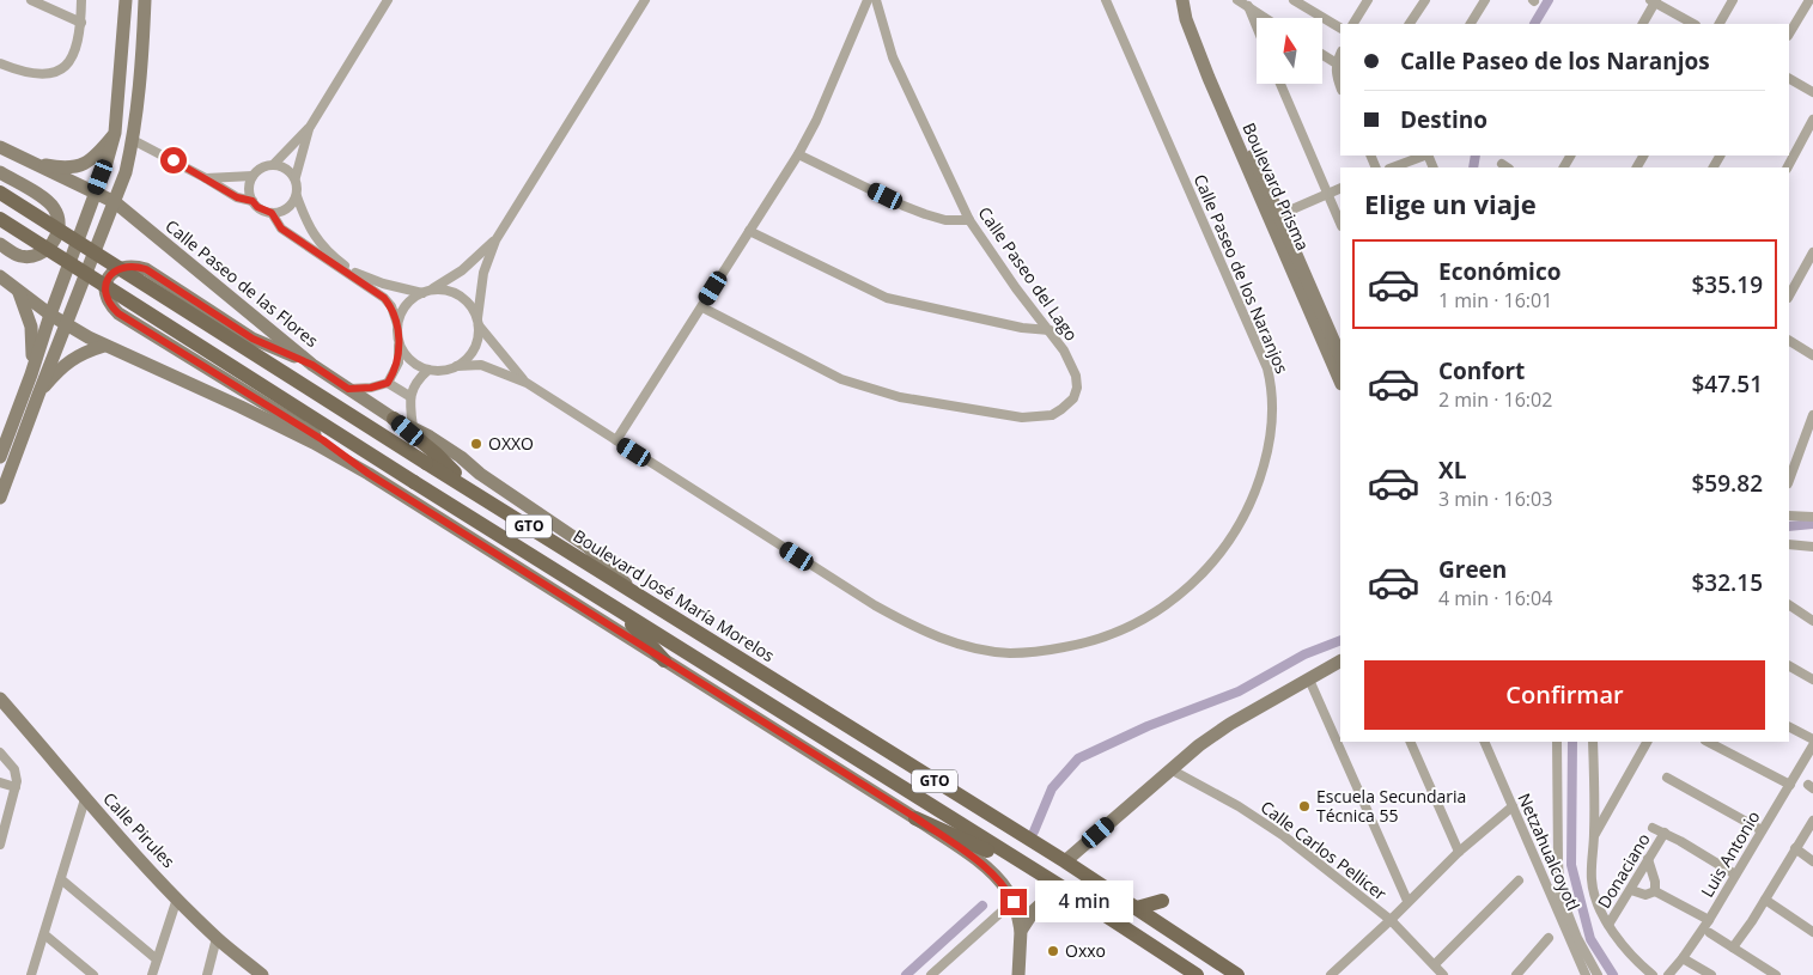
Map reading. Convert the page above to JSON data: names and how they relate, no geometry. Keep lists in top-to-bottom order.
{
  "streets": {
    "main road": ["GTO", "Boulevard José María Morelos"],
    "street": [
      "Boulevard Prisma",
      "Calle Paseo del Lago",
      "Calle Paseo de los Naranjos",
      "Calle Paseo de las Flores",
      "Calle Pirules",
      "Calle Carlos Pellicer",
      "Netzahualcoyotl",
      "Luis Antonio",
      "Donaciano"
    ]
  },
  "crossings": [
    ["Calle Paseo de las Flores", "Boulevard José María Morelos"]
  ],
  "places": ["OXXO", "Escuela Secundaria Técnica 55", "Oxxo"],
  "north": "top",
  "page": {
    "banner": ["Calle Paseo de los Naranjos", "Destino"],
    "heading": "Elige un viaje",
    "list": [
      {
        "name": "Económico",
        "note": "1 min · 16:01",
        "value": "$35.19"
      },
      {
        "name": "Confort",
        "note": "2 min · 16:02",
        "value": "$47.51"
      },
      {
        "name": "XL",
        "note": "3 min · 16:03",
        "value": "$59.82"
      },
      {
        "name": "Green",
        "note": "4 min · 16:04",
        "value": "$32.15"
      }
    ],
    "buttons": "Confirmar",
    "bubble": "4 min"
  }
}
